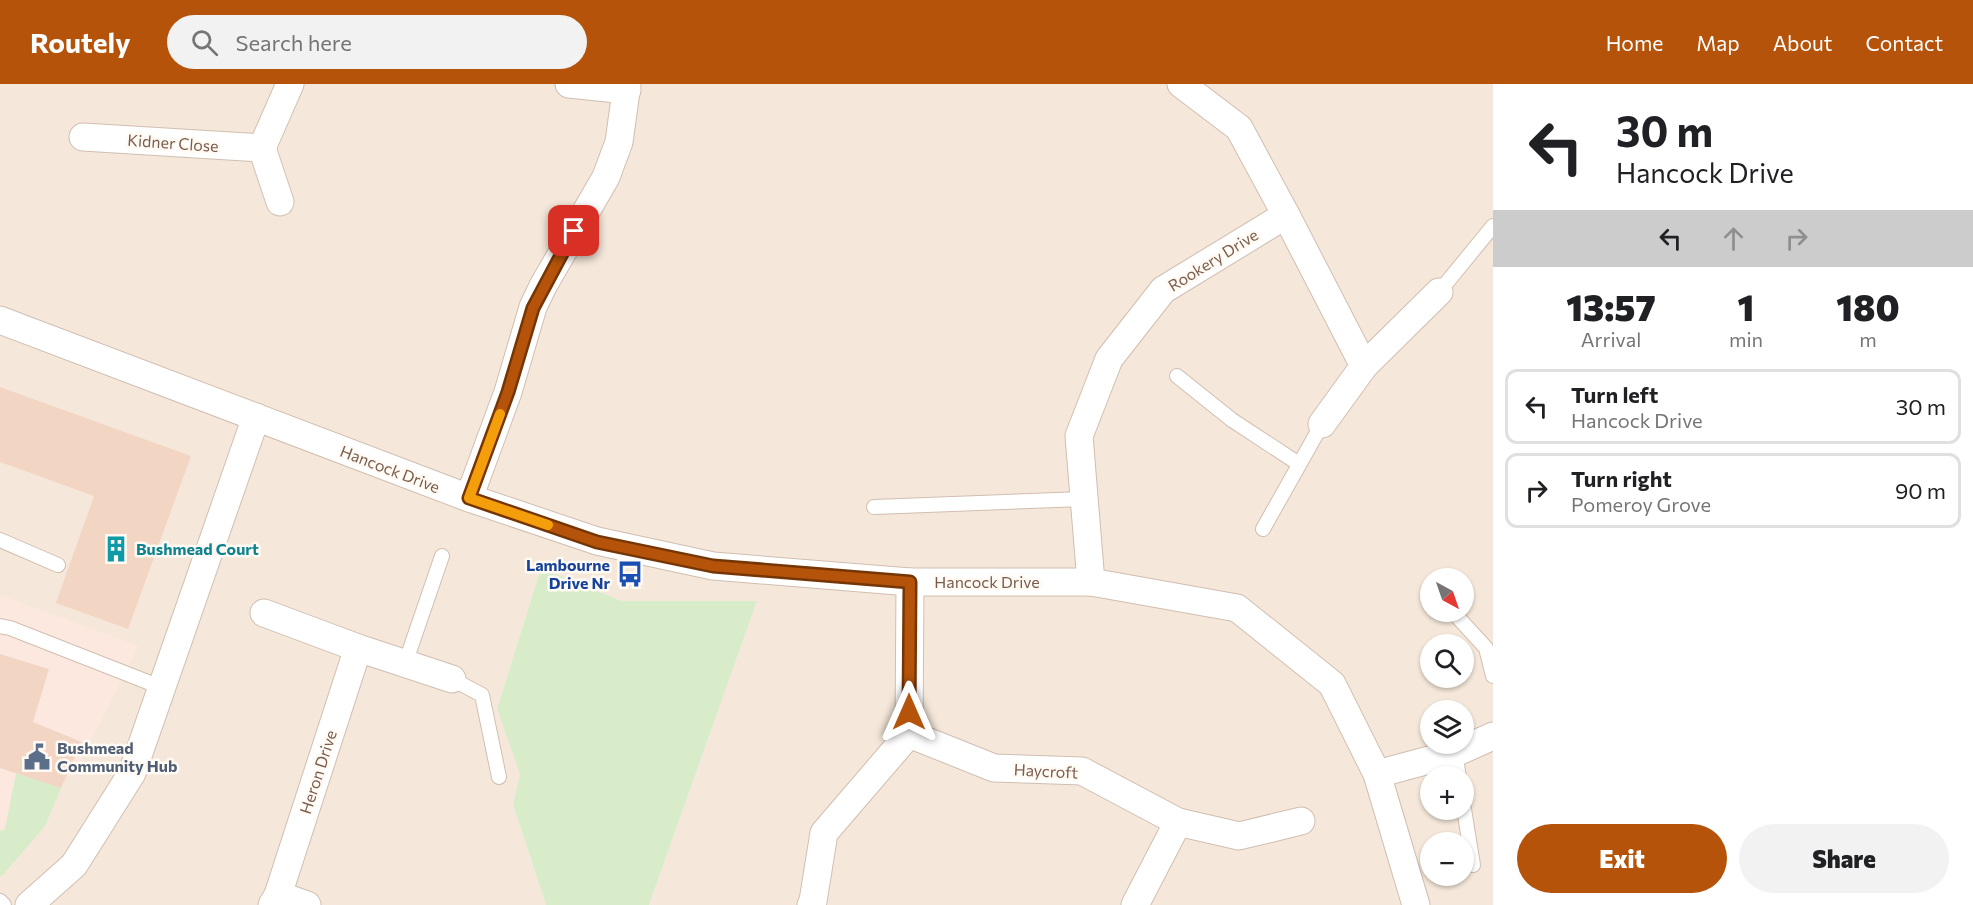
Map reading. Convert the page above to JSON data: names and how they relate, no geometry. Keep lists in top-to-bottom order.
{
  "streets": {
    "street": [
      "Kidner Close",
      "Rookery Drive",
      "Hancock Drive",
      "Haycroft",
      "Heron Drive"
    ]
  },
  "crossings": [
    ["Rookery Drive", "Hancock Drive"]
  ],
  "places": {
    "building": ["Bushmead Court"],
    "bus stop": ["Lambourne Drive Nr"],
    "public building": ["Bushmead Community Hub"]
  },
  "north": "bottom right",
  "page": {
    "header": "Routely",
    "search": "Search here",
    "nav": [
      "Home",
      "Map",
      "About",
      "Contact"
    ],
    "turn": ["30 m", "Hancock Drive"],
    "eta": [
      "13:57",
      "Arrival",
      "1",
      "min",
      "180",
      "m"
    ],
    "list": [
      {
        "name": "Turn left",
        "note": "Hancock Drive",
        "value": "30 m"
      },
      {
        "name": "Turn right",
        "note": "Pomeroy Grove",
        "value": "90 m"
      }
    ],
    "map_buttons": ["+", "−"],
    "buttons": ["Exit", "Share"]
  }
}
